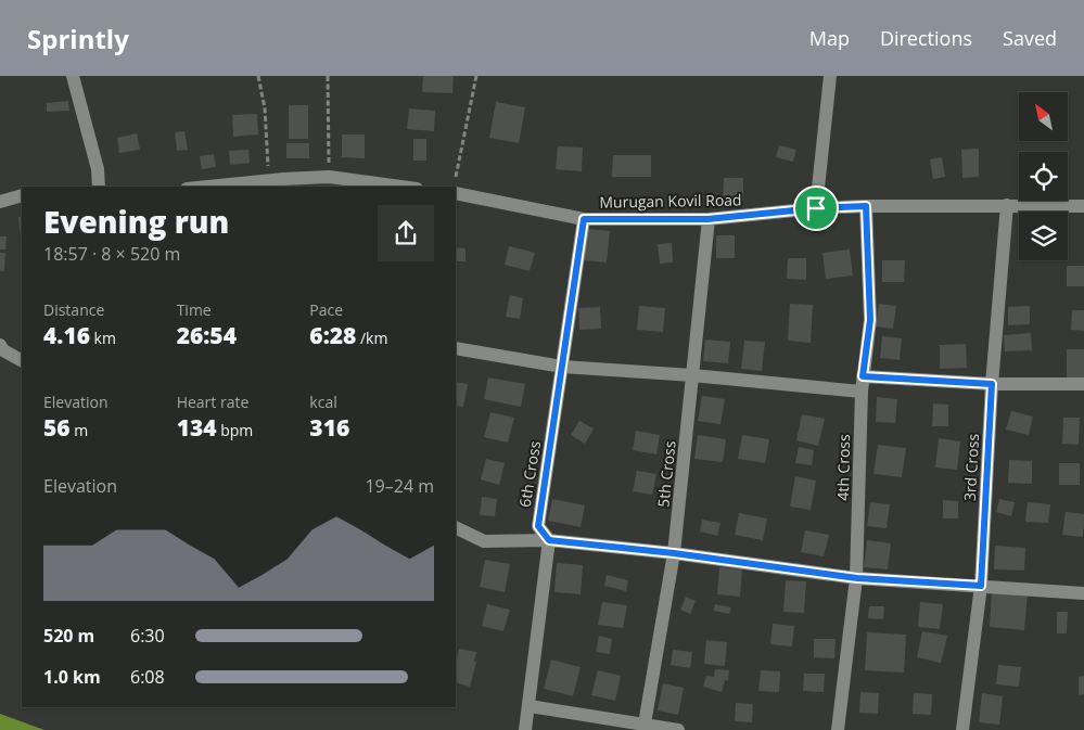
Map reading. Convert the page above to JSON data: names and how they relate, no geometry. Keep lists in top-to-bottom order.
{
  "streets": {
    "street": [
      "Murugan Kovil Road",
      "4th Cross",
      "3rd Cross",
      "6th Cross",
      "5th Cross"
    ]
  },
  "crossings": [
    ["Murugan Kovil Road", "4th Cross"],
    ["Murugan Kovil Road", "3rd Cross"],
    ["Murugan Kovil Road", "6th Cross"],
    ["Murugan Kovil Road", "5th Cross"]
  ],
  "north": "top left",
  "page": {
    "header": "Sprintly",
    "nav": ["Map", "Directions", "Saved"],
    "heading": ["Evening run", "18:57 · 8 × 520 m"],
    "stats": [
      ["Distance", "4.16 km"],
      ["Time", "26:54"],
      ["Pace", "6:28 /km"],
      ["Elevation", "56 m"],
      ["Heart rate", "134 bpm"],
      ["kcal", "316"]
    ],
    "chart": ["Elevation", "19–24 m"],
    "list": [
      {
        "name": "520 m",
        "note": "6:30"
      },
      {
        "name": "1.0 km",
        "note": "6:08"
      }
    ]
  }
}
